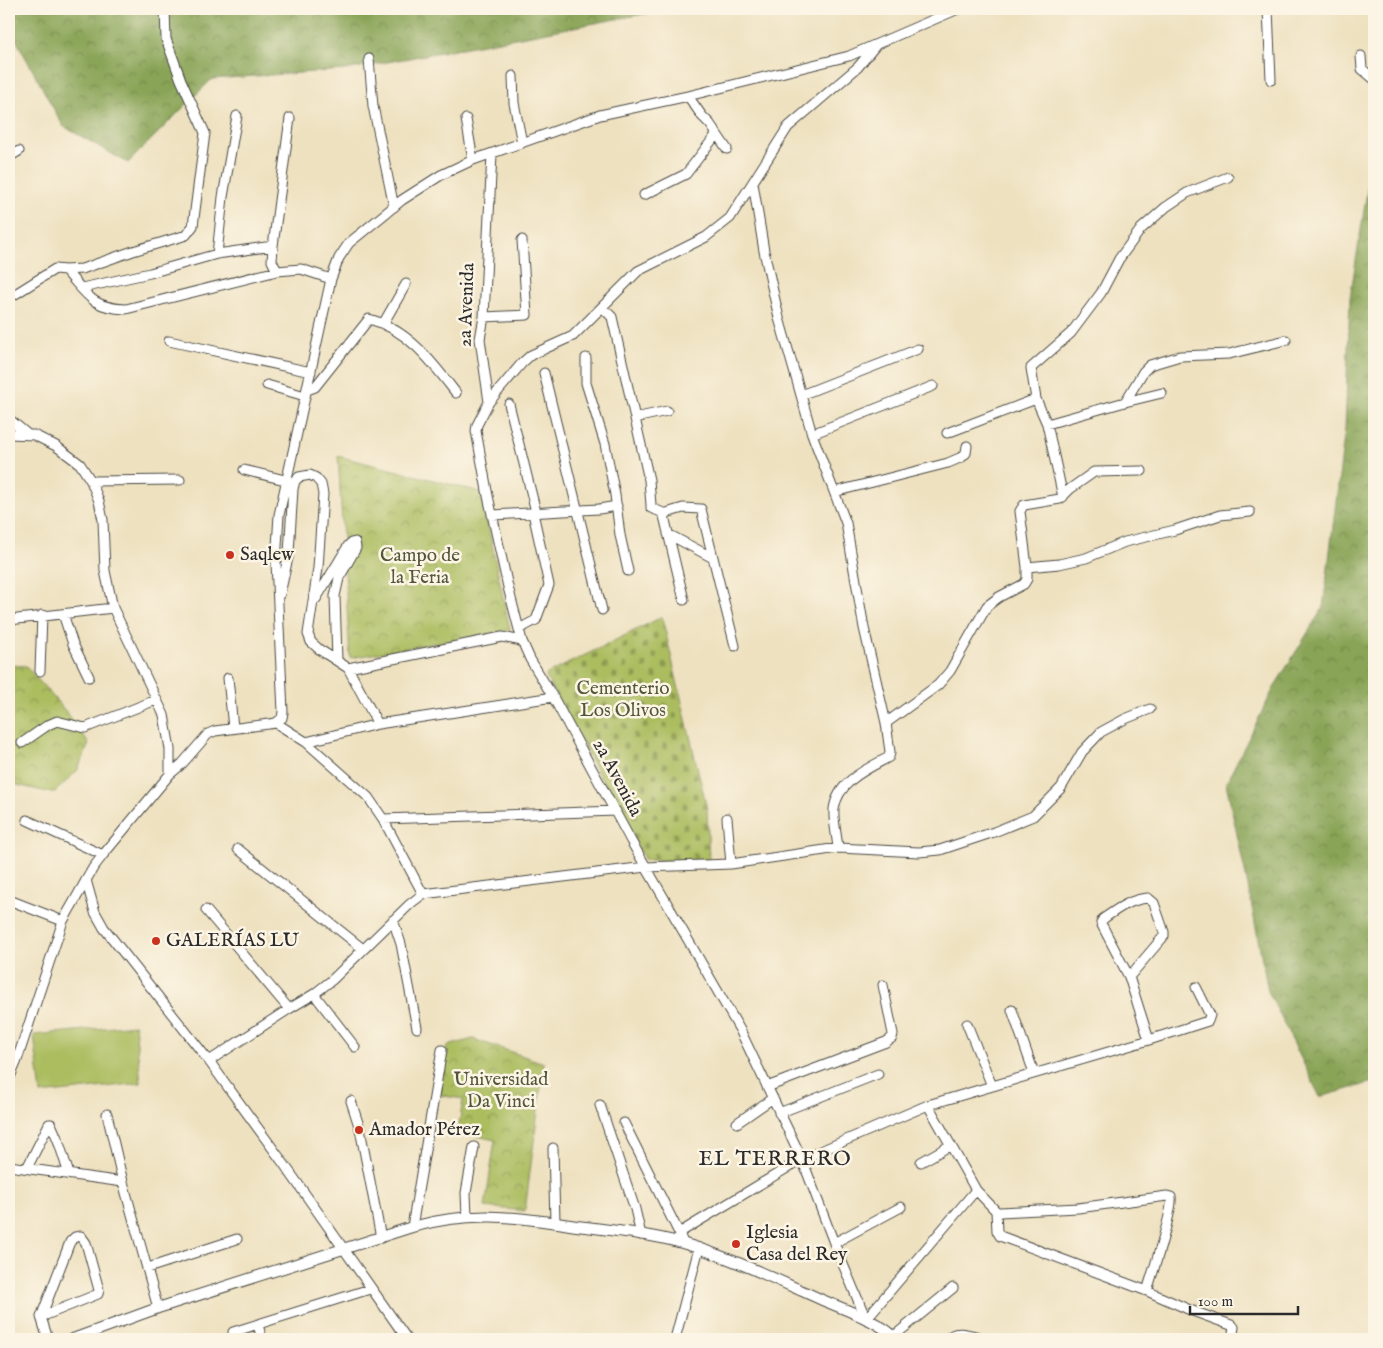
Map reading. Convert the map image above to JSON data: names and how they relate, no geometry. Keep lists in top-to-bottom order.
{
  "streets": {
    "street": ["2a Avenida"]
  },
  "districts": ["EL TERRERO"],
  "parks": ["Campo de la Feria", "Cementerio Los Olivos", "Universidad Da Vinci"],
  "places": [
    "Saqlew",
    "GALERÍAS LU",
    "Amador Pérez",
    "Iglesia Casa del Rey"
  ],
  "scale_bar": "100 m"
}
